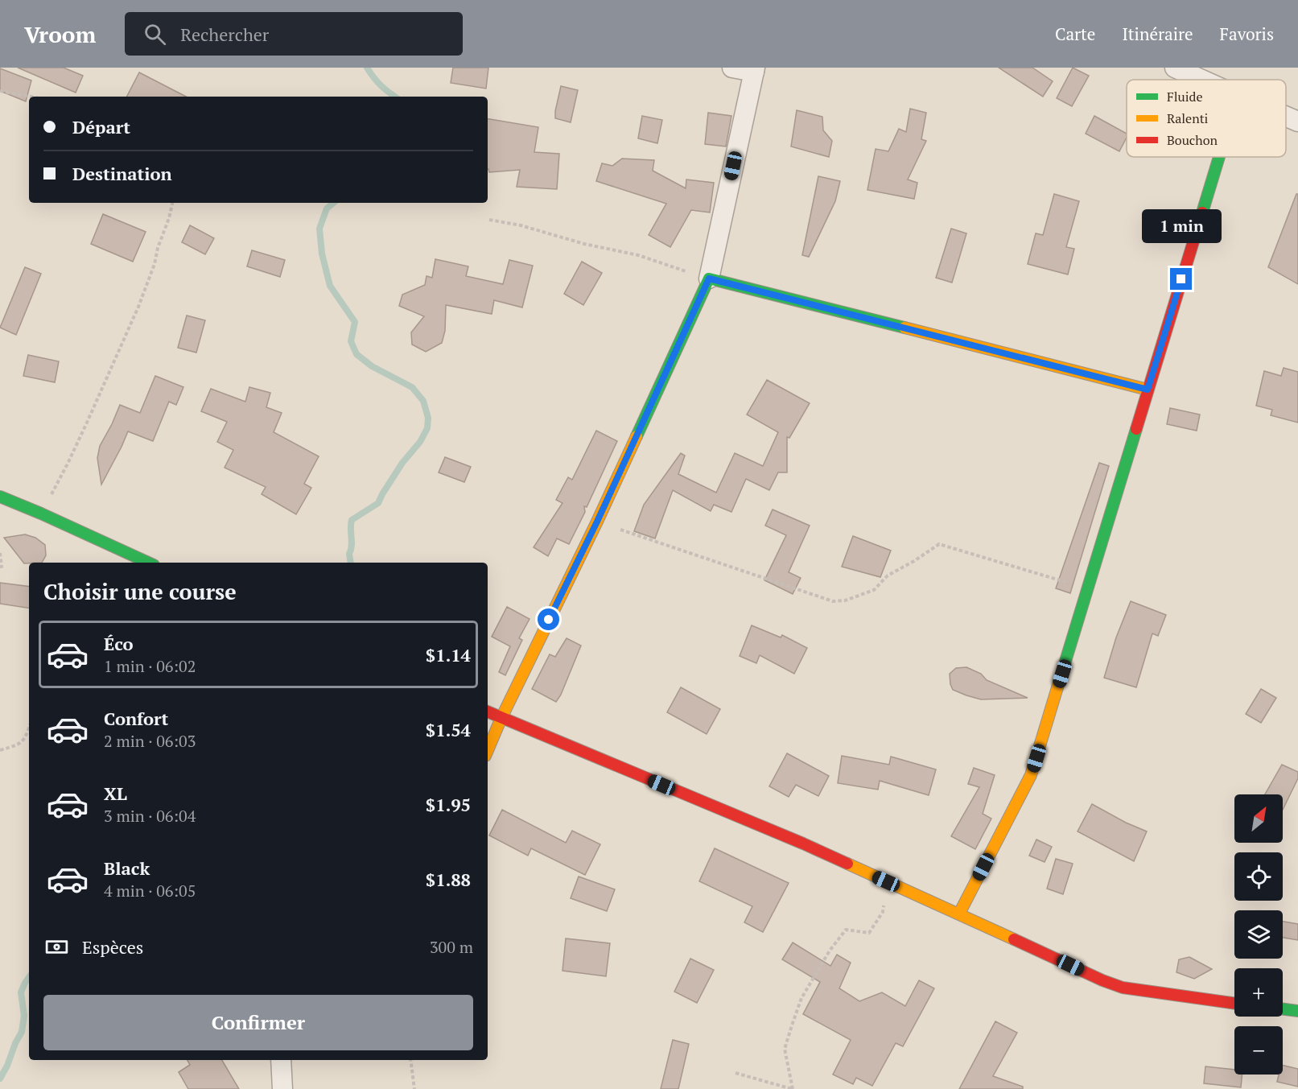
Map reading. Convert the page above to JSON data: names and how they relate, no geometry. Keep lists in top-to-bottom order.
{
  "legend": ["Fluide", "Ralenti", "Bouchon"],
  "north": "top right",
  "page": {
    "header": "Vroom",
    "search": "Rechercher",
    "nav": ["Carte", "Itinéraire", "Favoris"],
    "banner": ["Départ", "Destination"],
    "bubble": "1 min",
    "heading": "Choisir une course",
    "list": [
      {
        "name": "Éco",
        "note": "1 min · 06:02",
        "value": "$1.14"
      },
      {
        "name": "Confort",
        "note": "2 min · 06:03",
        "value": "$1.54"
      },
      {
        "name": "XL",
        "note": "3 min · 06:04",
        "value": "$1.95"
      },
      {
        "name": "Black",
        "note": "4 min · 06:05",
        "value": "$1.88"
      }
    ],
    "map_buttons": ["+", "−"],
    "pay": ["Espèces", "300 m"],
    "buttons": "Confirmer"
  }
}
